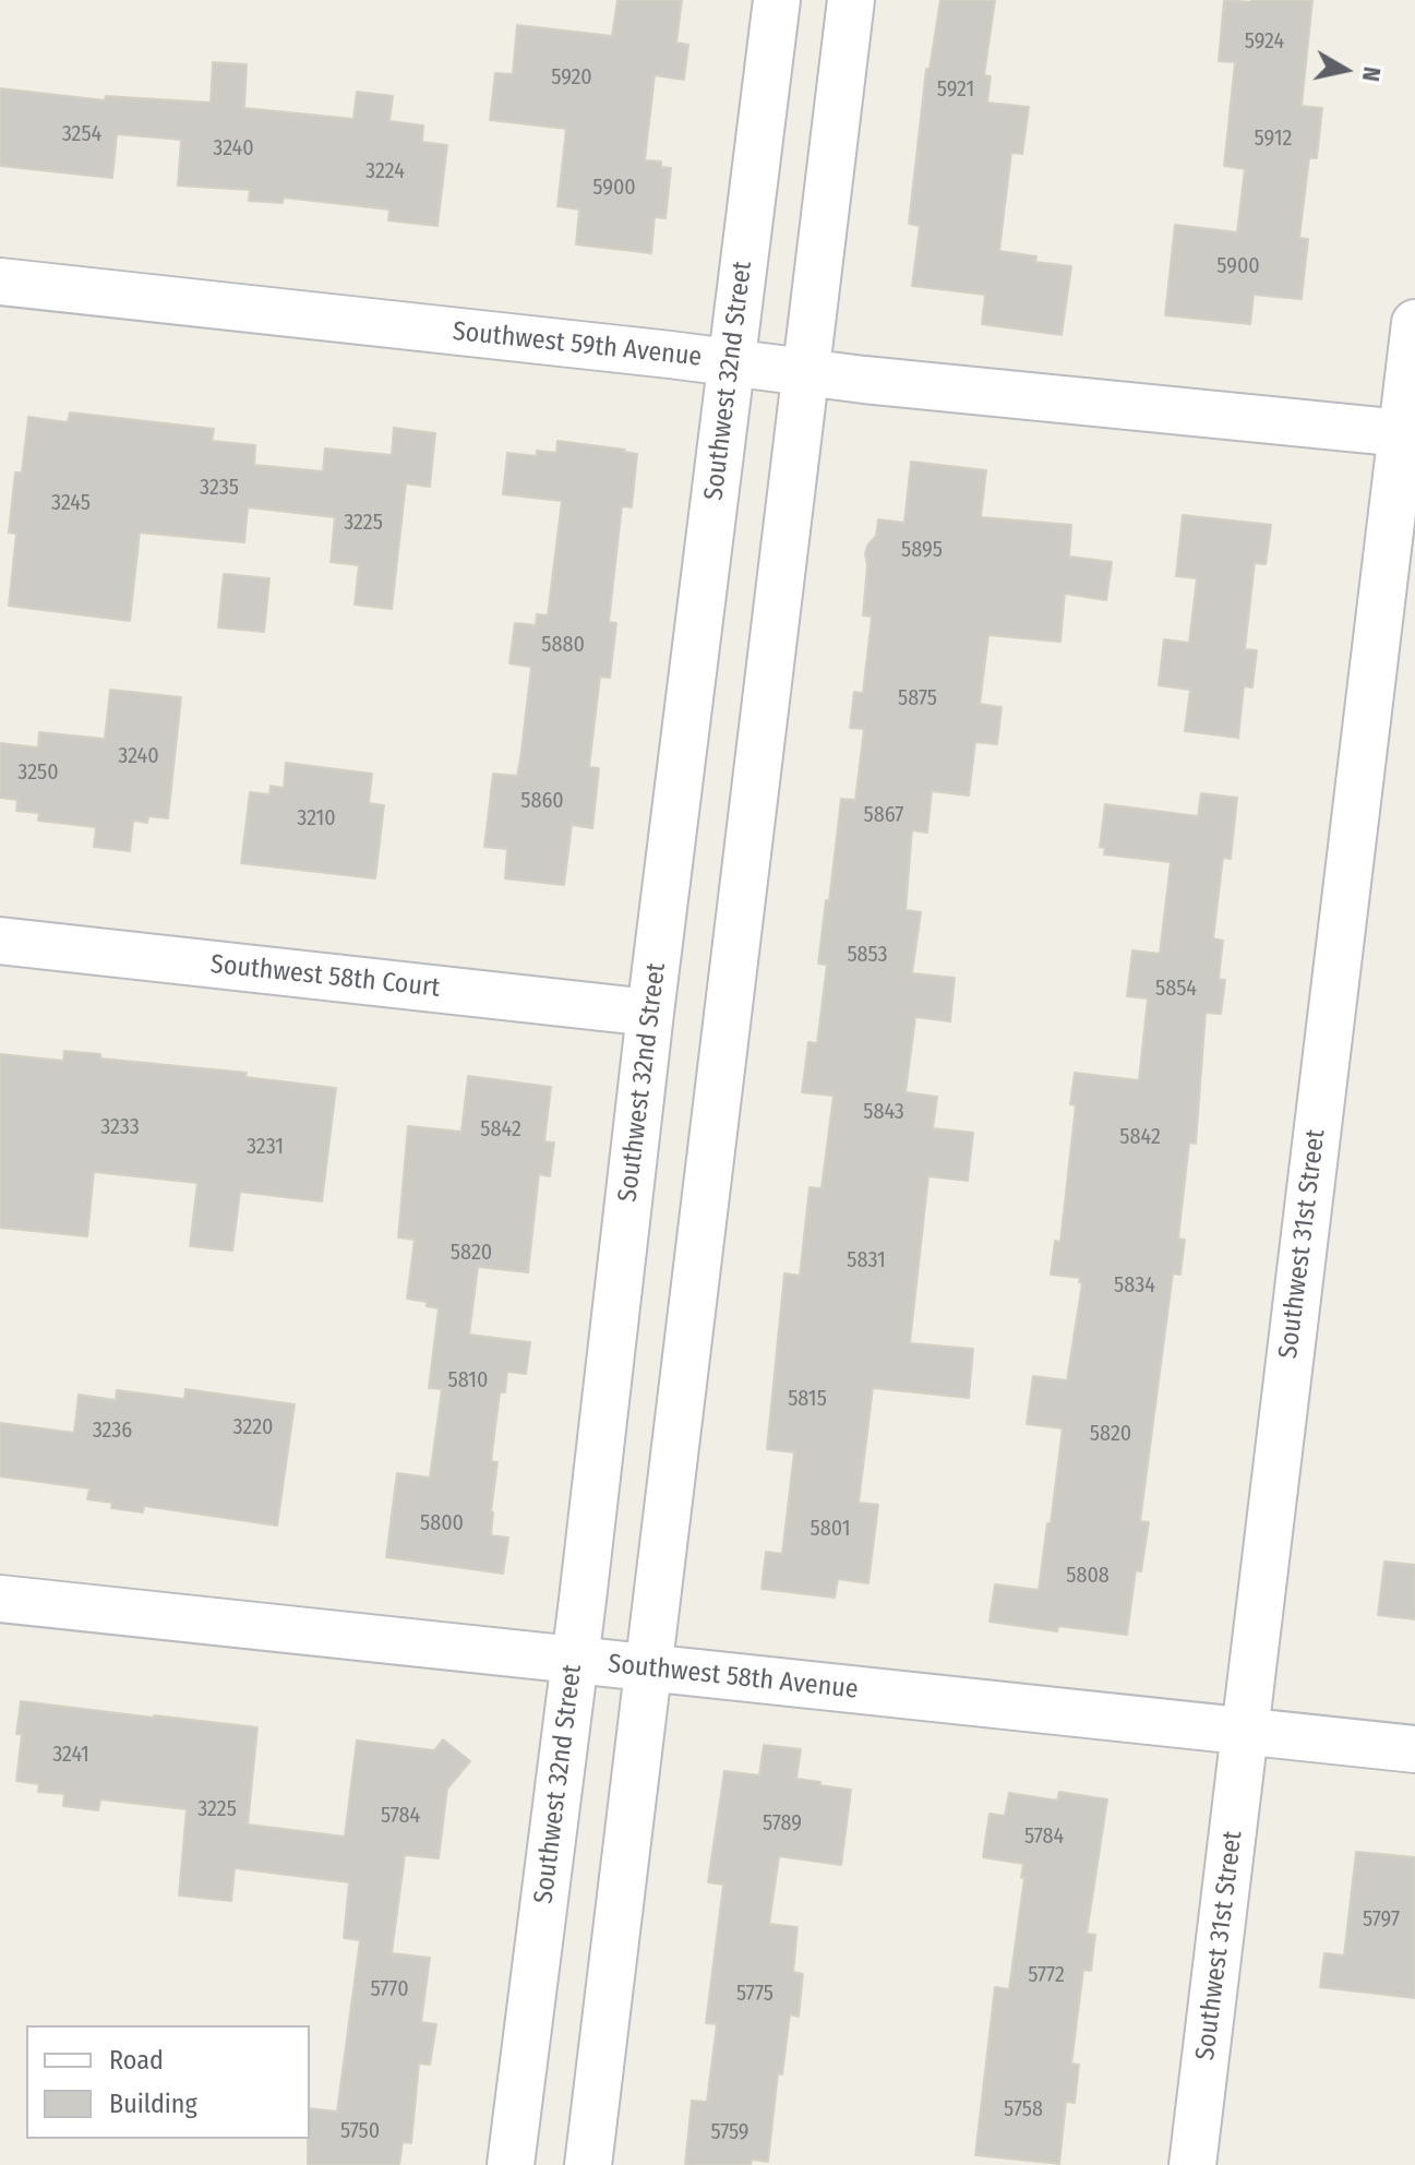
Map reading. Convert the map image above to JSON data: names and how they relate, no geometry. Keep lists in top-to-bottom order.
{
  "streets": {
    "street": [
      "Southwest 59th Avenue",
      "Southwest 32nd Street",
      "Southwest 58th Court",
      "Southwest 31st Street",
      "Southwest 58th Avenue"
    ]
  },
  "crossings": [
    ["Southwest 59th Avenue", "Southwest 32nd Street"],
    ["Southwest 59th Avenue", "Southwest 31st Street"],
    ["Southwest 32nd Street", "Southwest 58th Court"],
    ["Southwest 32nd Street", "Southwest 58th Avenue"],
    ["Southwest 31st Street", "Southwest 58th Avenue"]
  ],
  "house_numbers": [
    "5924",
    "5920",
    "5921",
    "3254",
    "5912",
    "3240",
    "3224",
    "5900",
    "5900",
    "3235",
    "3245",
    "3225",
    "5895",
    "5880",
    "5875",
    "3240",
    "3250",
    "5860",
    "5867",
    "3210",
    "5853",
    "5854",
    "5843",
    "3233",
    "5842",
    "5842",
    "3231",
    "5820",
    "5831",
    "5834",
    "5810",
    "5815",
    "3220",
    "3236",
    "5820",
    "5800",
    "5801",
    "5808",
    "3241",
    "3225",
    "5784",
    "5789",
    "5784",
    "5797",
    "5772",
    "5770",
    "5775",
    "5758",
    "5750",
    "5759"
  ],
  "legend": ["Road", "Building"],
  "north": "right"
}
